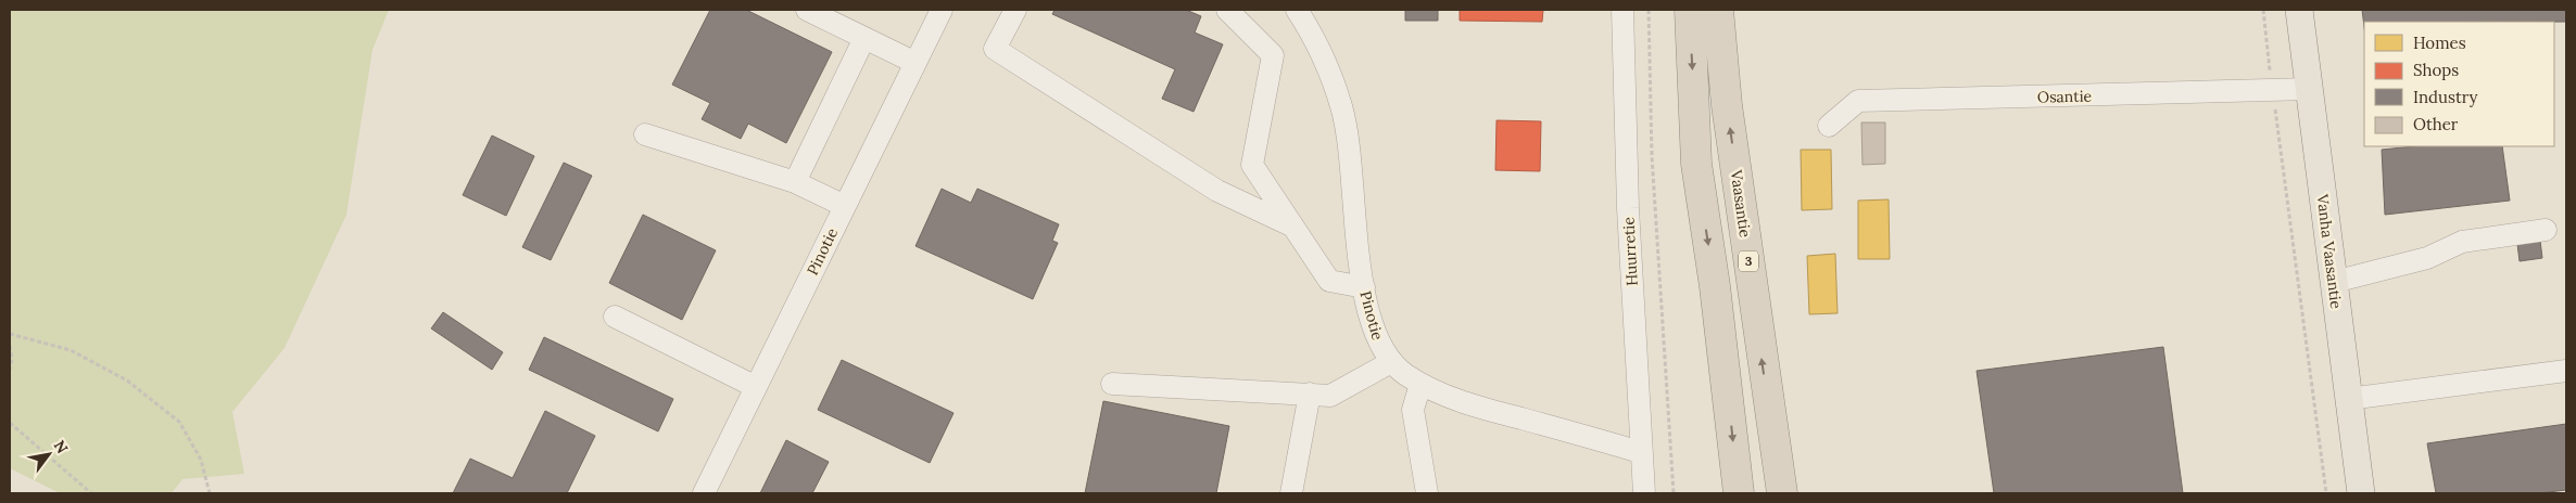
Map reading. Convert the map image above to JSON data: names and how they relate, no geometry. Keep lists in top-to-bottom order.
{
  "streets": {
    "highway": ["Vaasantie", "3"],
    "main road": ["Vanha Vaasantie"],
    "street": ["Osantie", "Pinotie", "Huurretie"]
  },
  "crossings": [
    ["Osantie", "Vanha Vaasantie"],
    ["Pinotie", "Huurretie"]
  ],
  "legend": [
    "Homes",
    "Shops",
    "Industry",
    "Other"
  ],
  "north": "top right"
}
